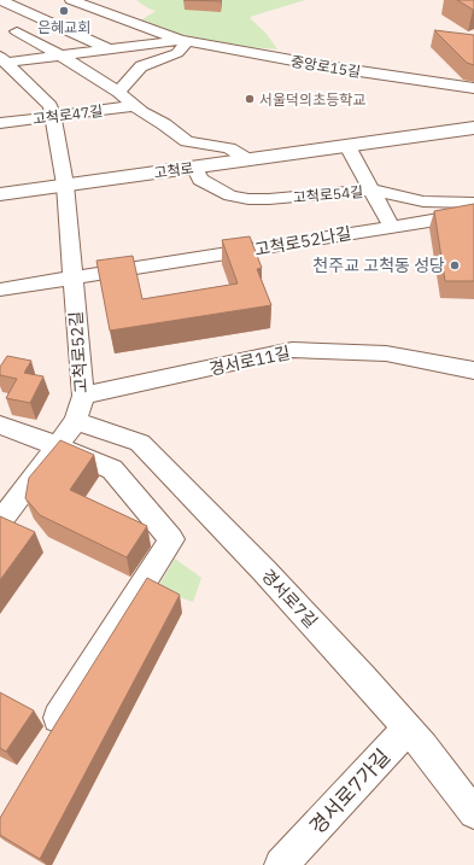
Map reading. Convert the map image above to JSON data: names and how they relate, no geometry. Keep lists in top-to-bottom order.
{
  "streets": {
    "main road": ["고척로"],
    "street": [
      "중앙로15길",
      "고척로47길",
      "고척로54길",
      "고척로52나길",
      "고척로52길",
      "경서로11길",
      "경서로7길",
      "경서로7가길"
    ]
  },
  "crossings": [
    ["중앙로15길", "고척로52길"],
    ["고척로47길", "고척로52길"],
    ["고척로", "고척로54길"],
    ["고척로", "고척로52길"],
    ["고척로52나길", "고척로52길"],
    ["고척로52길", "경서로11길"],
    ["고척로52길", "경서로7길"],
    ["경서로7길", "경서로7가길"]
  ],
  "places": ["은혜교회", "서울덕의초등학교", "천주교 고척동 성당"]
}
